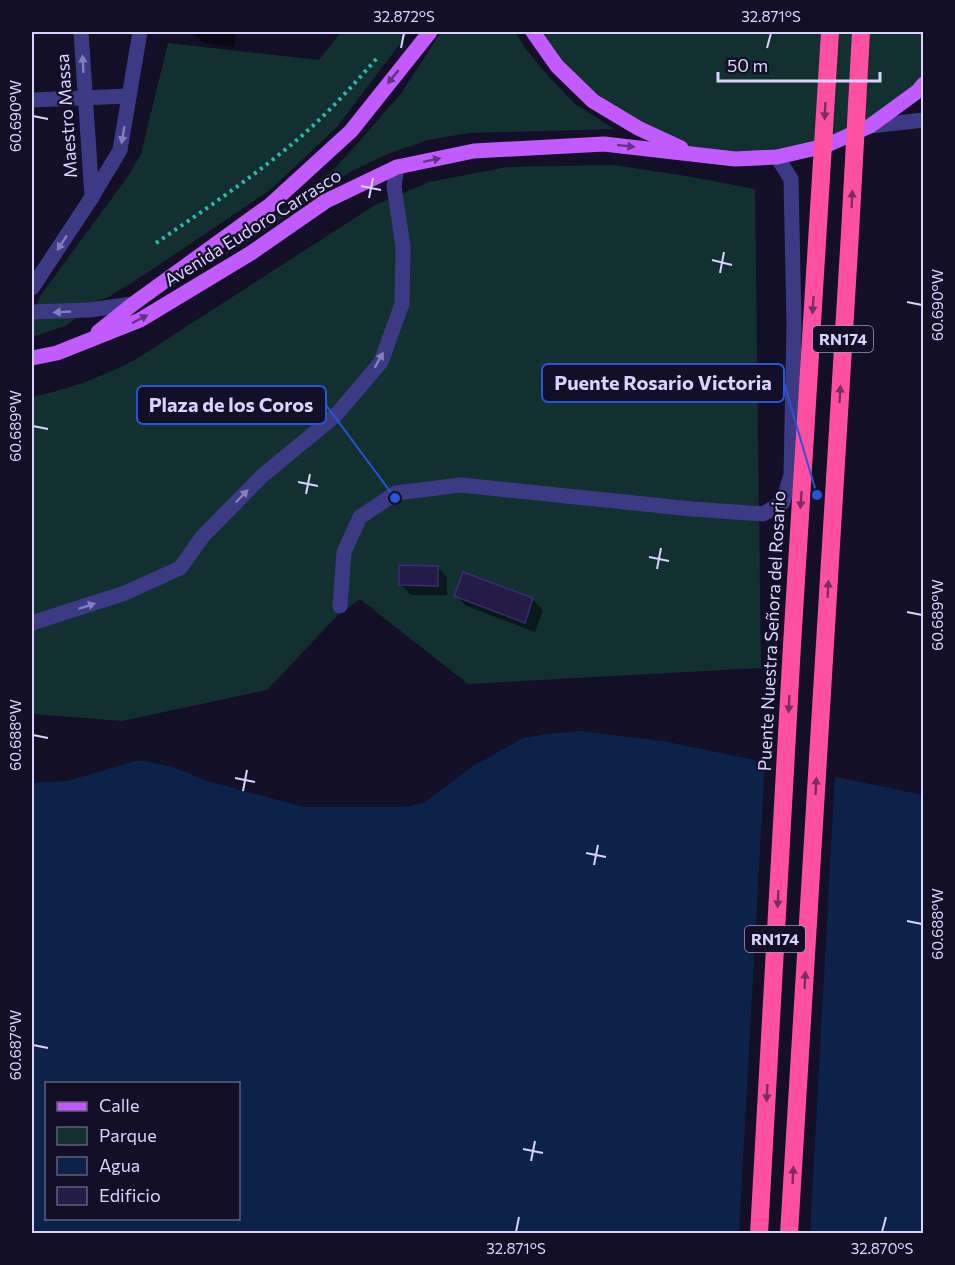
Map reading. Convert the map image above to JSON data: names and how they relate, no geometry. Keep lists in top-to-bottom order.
{
  "streets": {
    "highway": ["RN174", "Puente Nuestra Señora del Rosario"],
    "main road": ["Avenida Eudoro Carrasco"],
    "street": ["Maestro Massa"]
  },
  "places": ["Puente Rosario Victoria", "Plaza de los Coros"],
  "legend": [
    "Calle",
    "Parque",
    "Agua",
    "Edificio"
  ],
  "scale_bar": "50 m",
  "coordinates": [
    "32.872°S",
    "32.871°S",
    "60.690°W",
    "60.689°W",
    "60.688°W",
    "60.687°W",
    "32.870°S"
  ]
}
